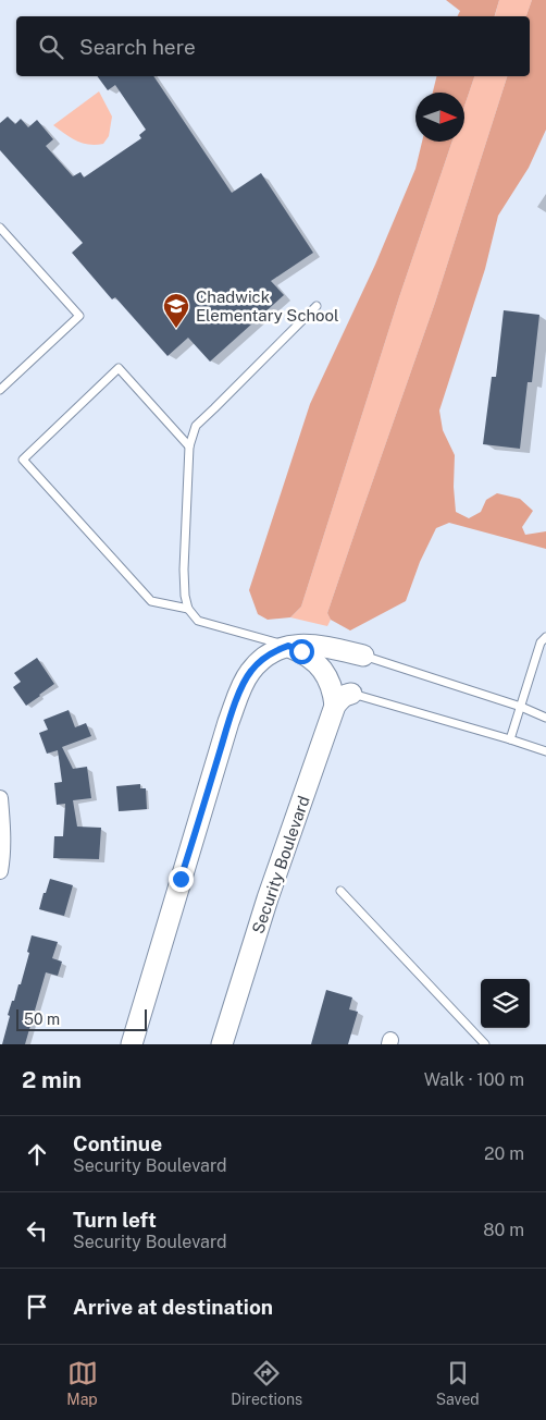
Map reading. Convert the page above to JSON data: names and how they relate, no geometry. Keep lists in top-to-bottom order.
{
  "streets": {
    "street": ["Security Boulevard"]
  },
  "places": {
    "school or university": ["Chadwick Elementary School"]
  },
  "scale_bar": "50 m",
  "north": "right",
  "page": {
    "search": "Search here",
    "scale": "50 m",
    "heading": ["2 min", "Walk · 100 m"],
    "list": [
      ["Continue", "Security Boulevard", "20 m"],
      ["Turn left", "Security Boulevard", "80 m"],
      "Arrive at destination"
    ],
    "nav": ["Map", "Directions", "Saved"]
  }
}
